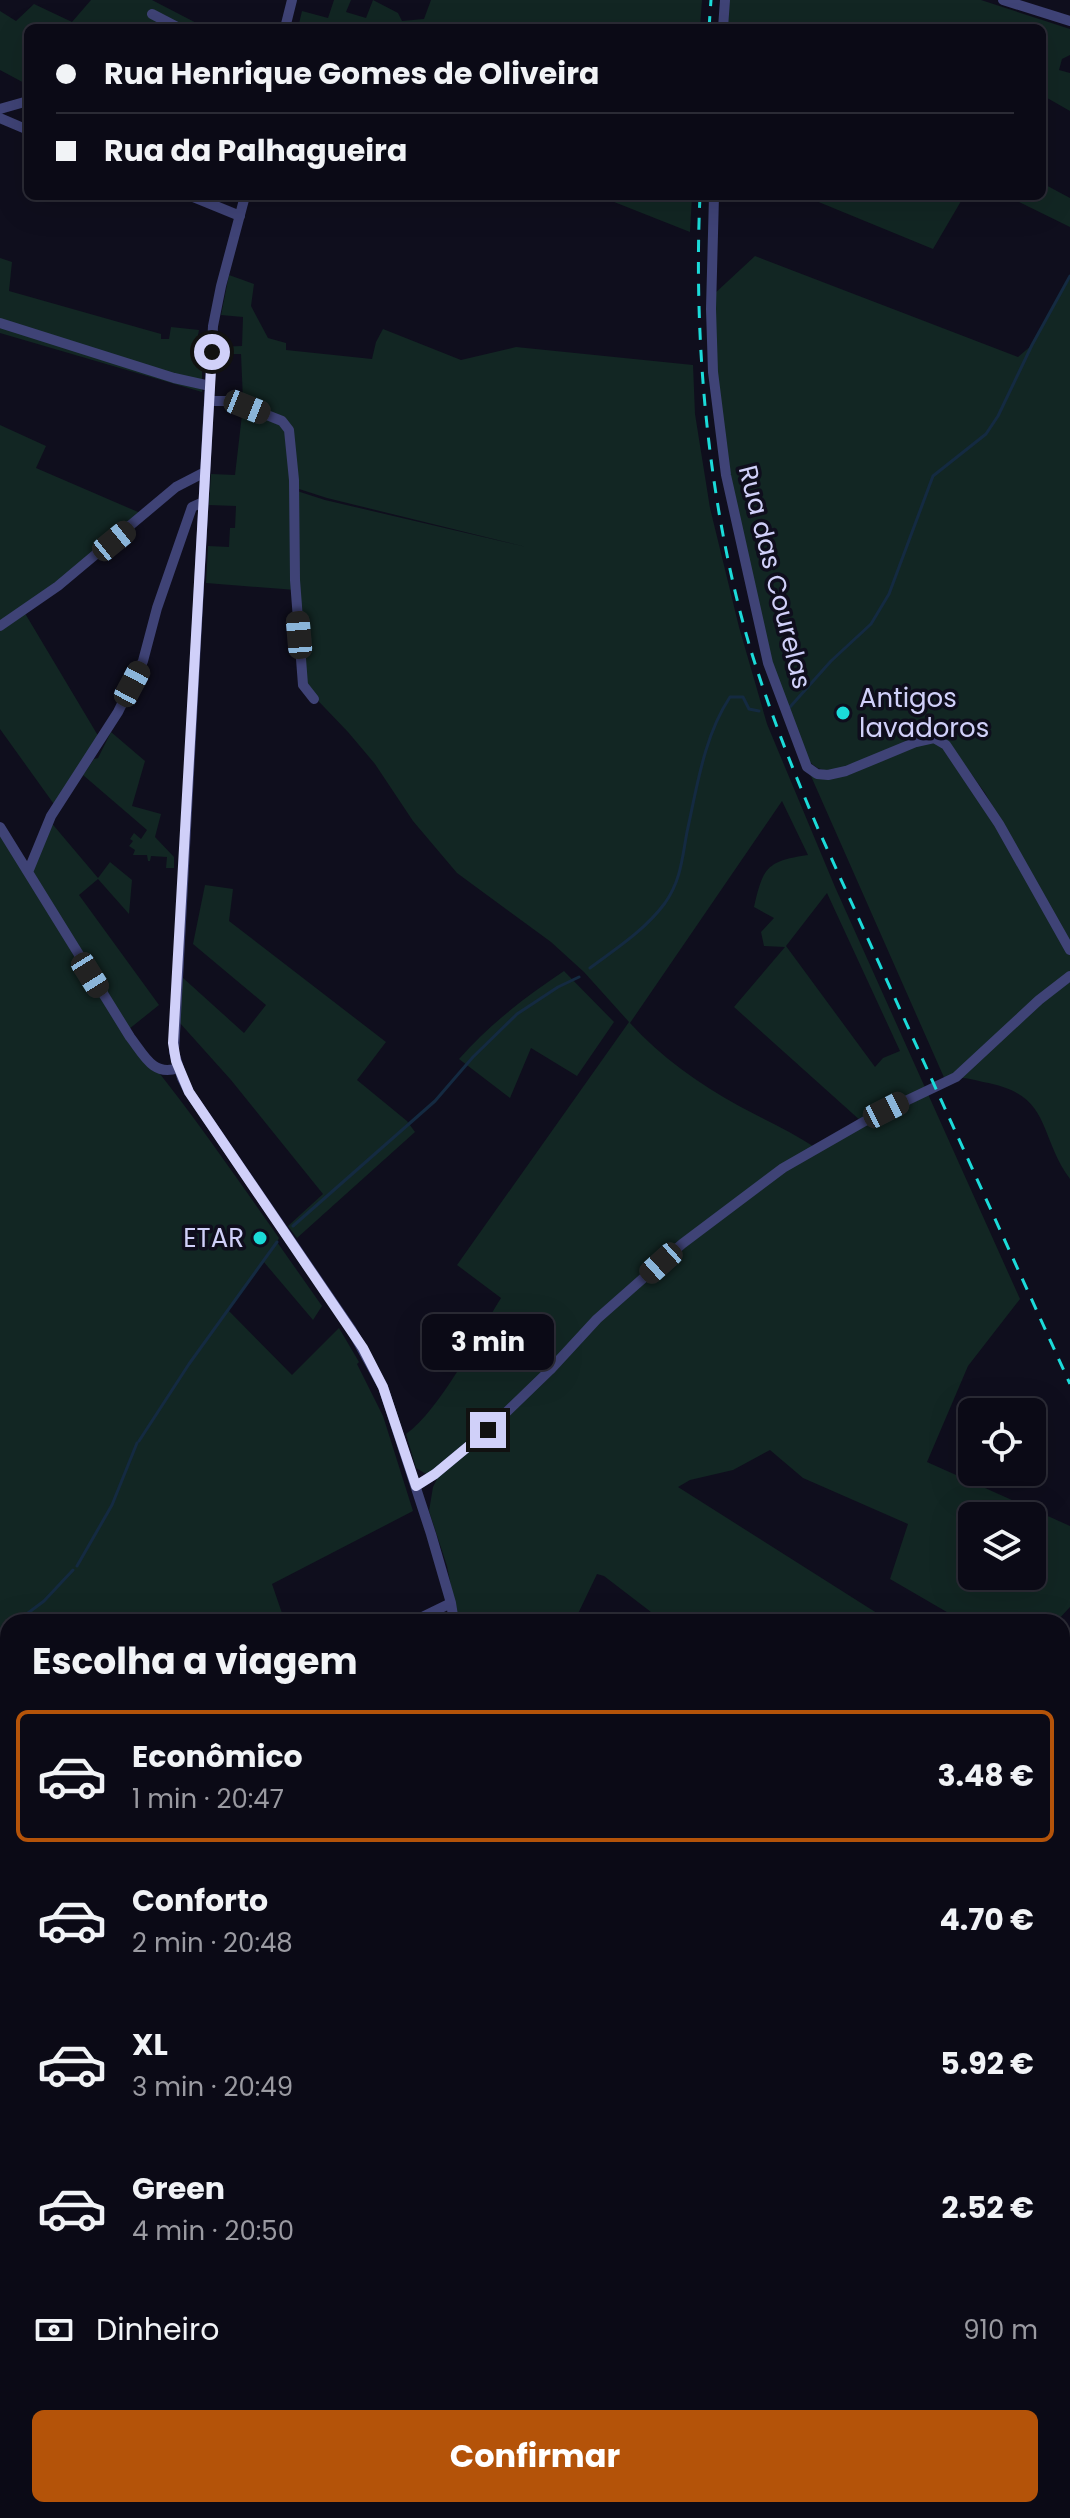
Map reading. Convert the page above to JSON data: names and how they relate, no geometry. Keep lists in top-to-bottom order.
{
  "streets": {
    "street": ["Rua das Courelas"]
  },
  "places": ["Antigos lavadoros", "ETAR"],
  "page": {
    "banner": ["Rua Henrique Gomes de Oliveira", "Rua da Palhagueira"],
    "bubble": "3 min",
    "heading": "Escolha a viagem",
    "list": [
      {
        "name": "Econômico",
        "note": "1 min · 20:47",
        "value": "3.48 €"
      },
      {
        "name": "Conforto",
        "note": "2 min · 20:48",
        "value": "4.70 €"
      },
      {
        "name": "XL",
        "note": "3 min · 20:49",
        "value": "5.92 €"
      },
      {
        "name": "Green",
        "note": "4 min · 20:50",
        "value": "2.52 €"
      }
    ],
    "pay": ["Dinheiro", "910 m"],
    "buttons": "Confirmar"
  }
}
